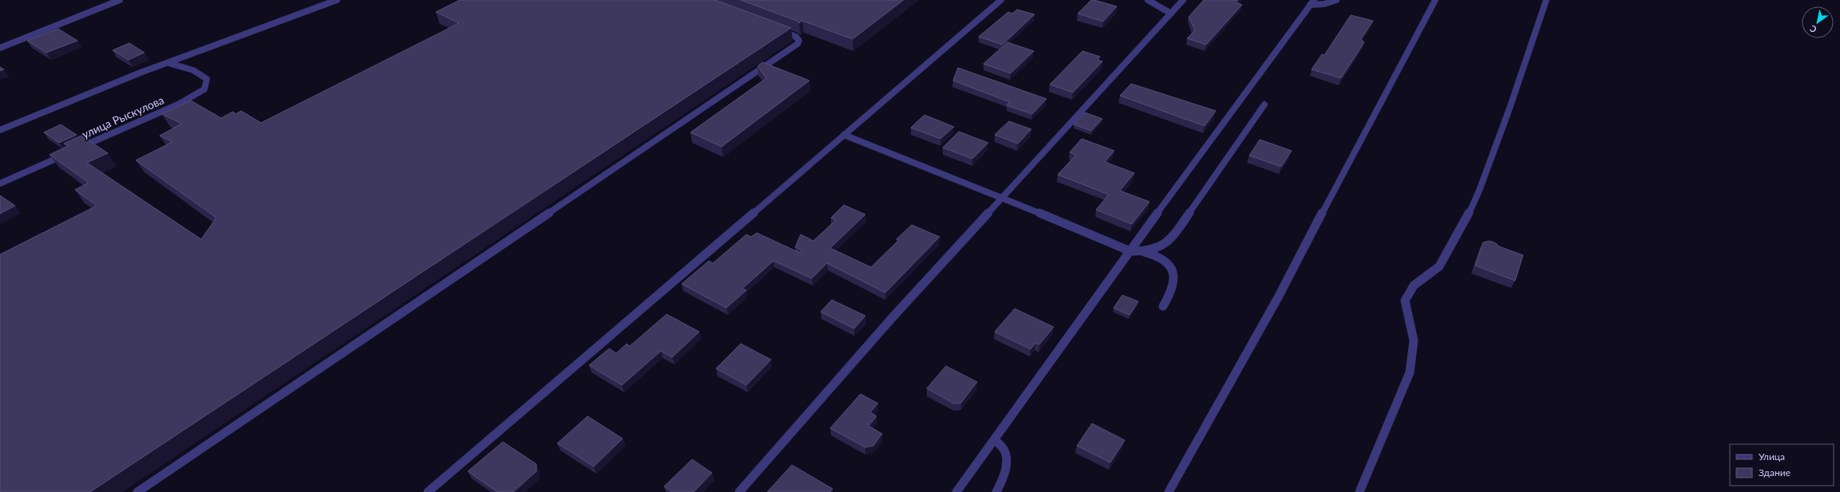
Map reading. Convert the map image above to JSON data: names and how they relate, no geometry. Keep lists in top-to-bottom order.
{
  "streets": {
    "street": ["улица Рыскулова"]
  },
  "legend": ["Улица", "Здание"],
  "north": "bottom left"
}
